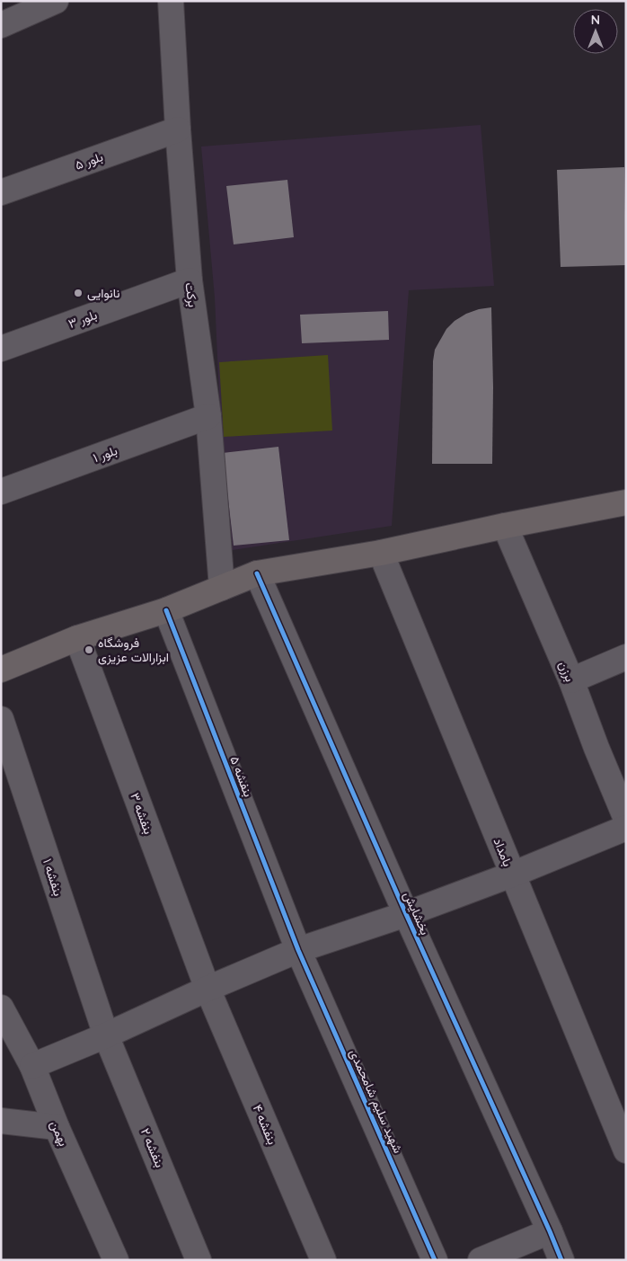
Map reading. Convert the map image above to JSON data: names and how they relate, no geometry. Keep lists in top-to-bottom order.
{
  "streets": {
    "street": [
      "بلور ۵",
      "برکت",
      "بلور ۳",
      "بلور ۱",
      "برزن",
      "بنفشه ۵",
      "بنفشه ۳",
      "بامداد",
      "بنفشه ۱",
      "بخشایش",
      "شهید سلیم شامحمدی",
      "بنفشه ۴",
      "بهمن",
      "بنفشه ۲"
    ]
  },
  "crossings": [
    ["بلور ۵", "برکت"],
    ["برکت", "بلور ۳"],
    ["برکت", "بلور ۱"],
    ["بنفشه ۵", "شهید سلیم شامحمدی"],
    ["بنفشه ۳", "بنفشه ۴"],
    ["بنفشه ۱", "بنفشه ۲"]
  ],
  "places": ["نانوایی", "فروشگاه ابزارالات عزیزی"],
  "north": "top"
}
